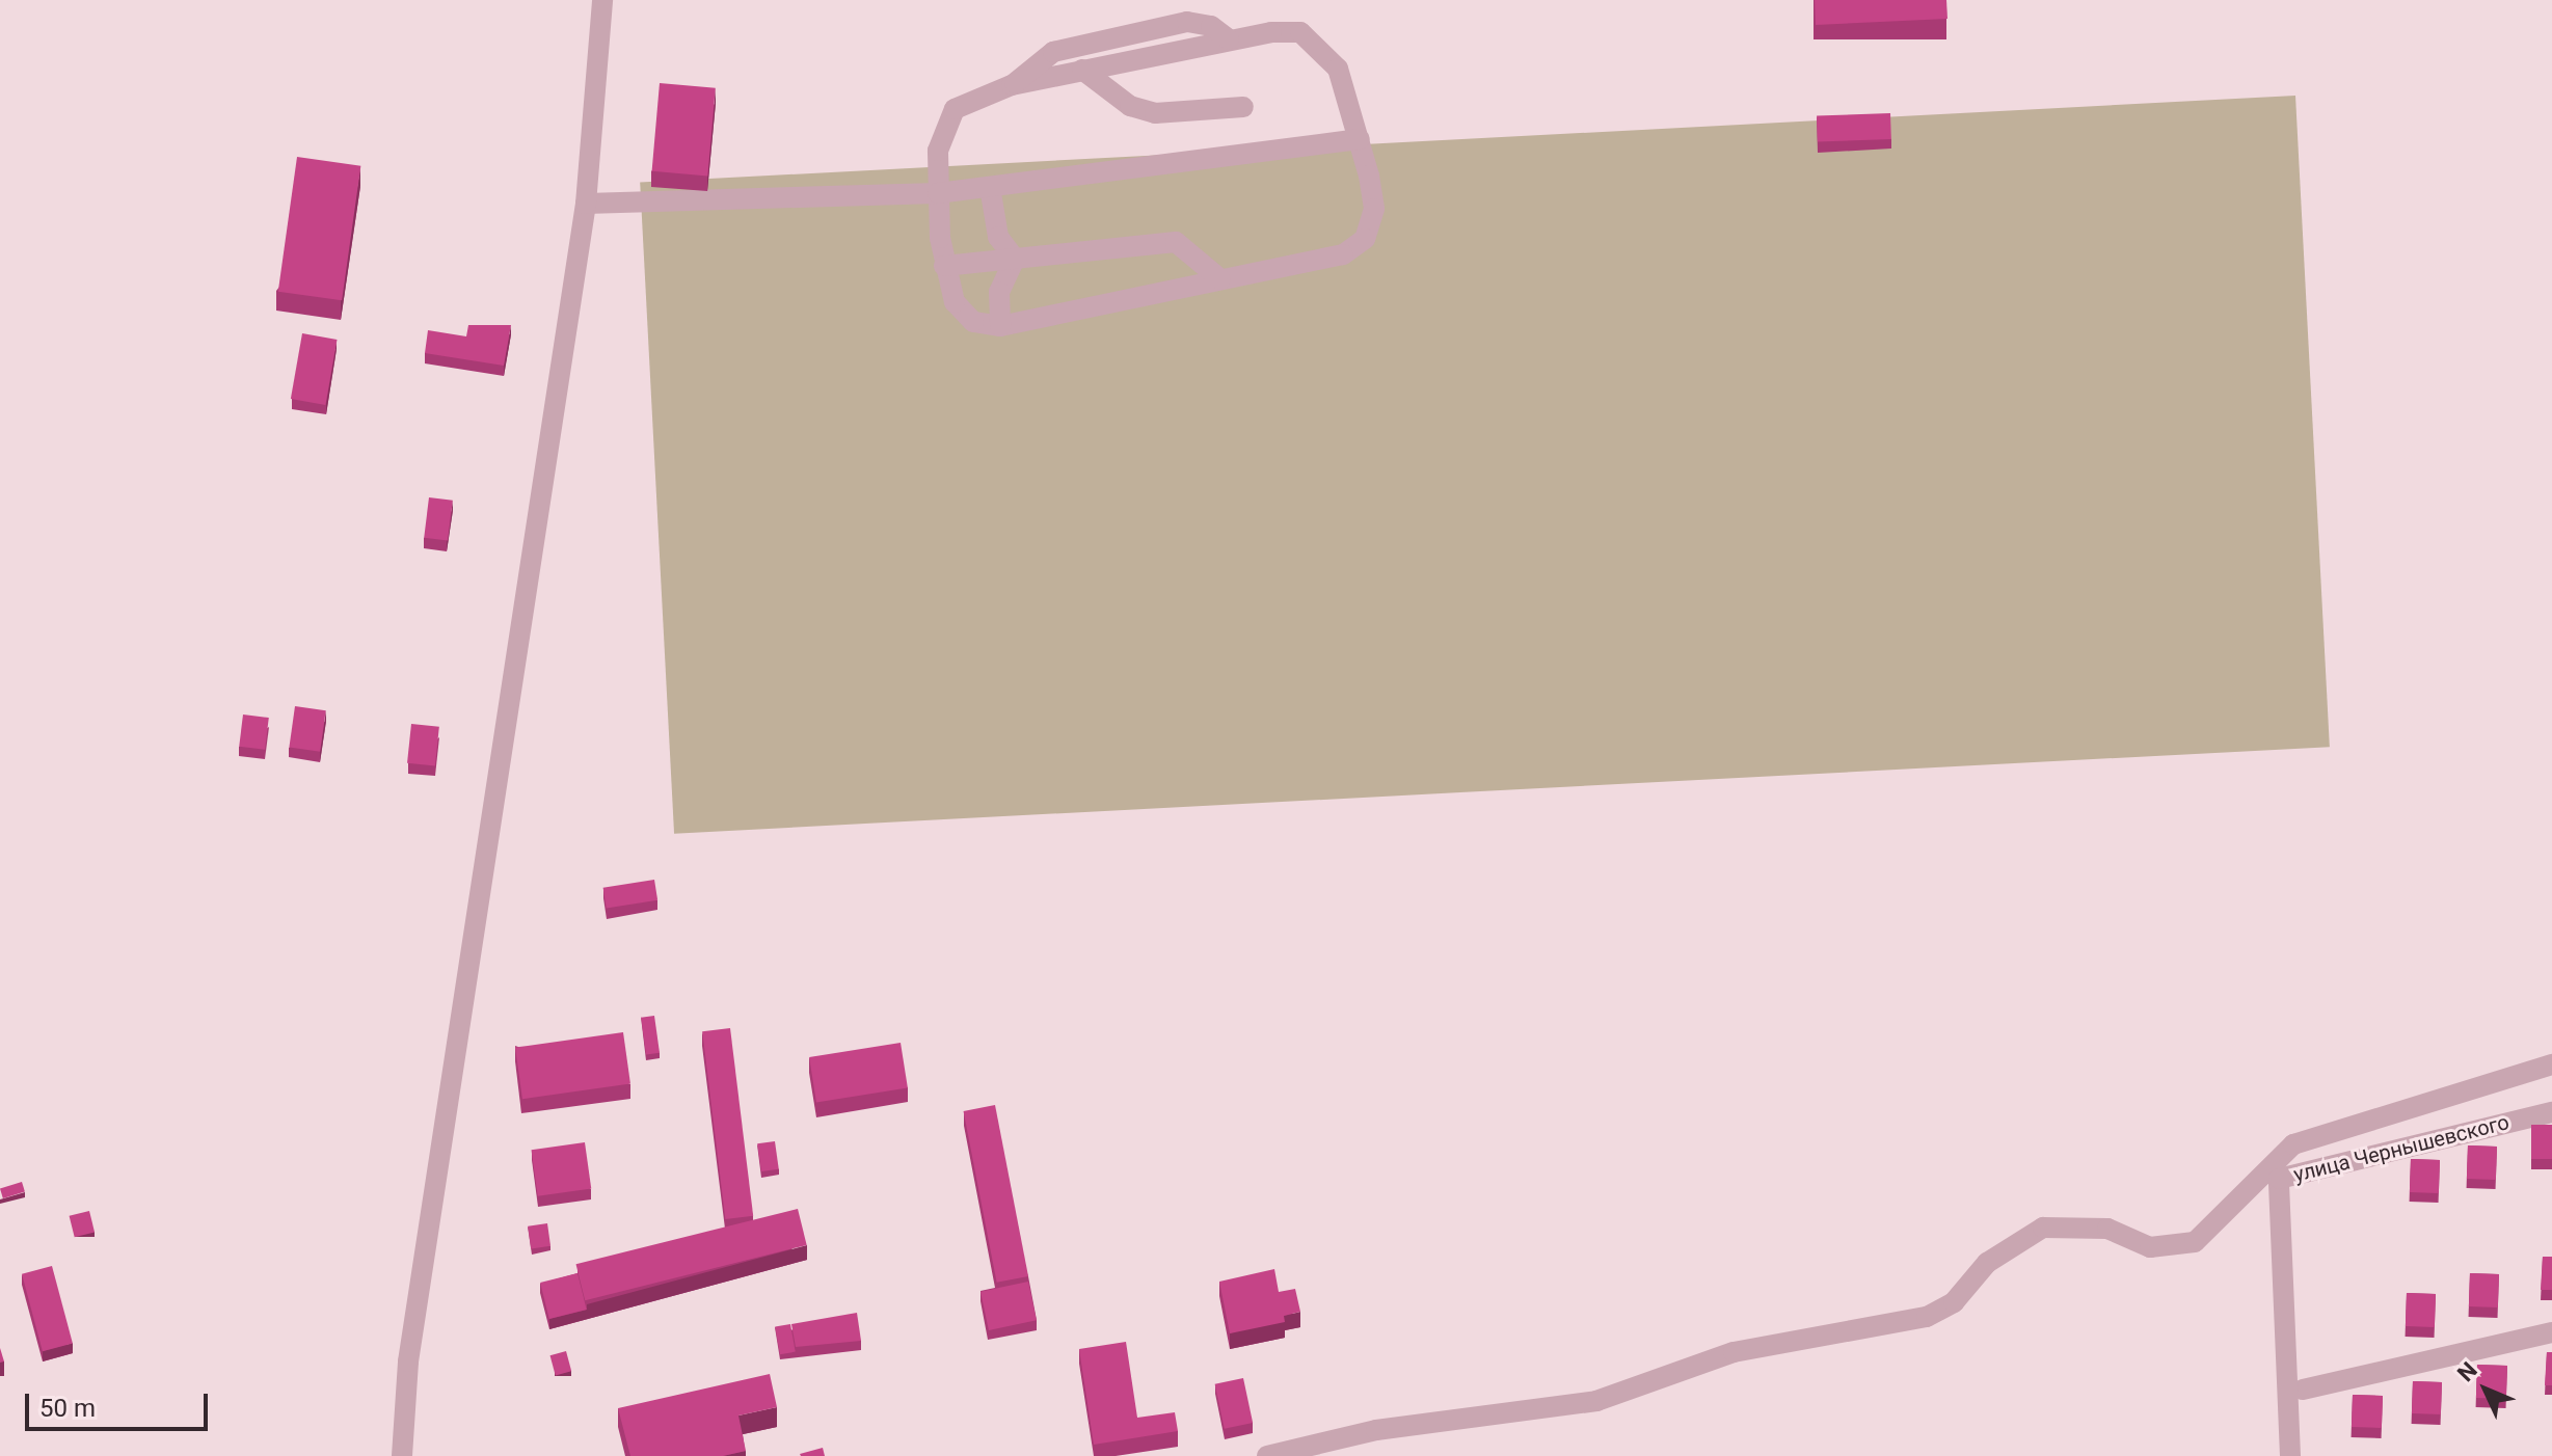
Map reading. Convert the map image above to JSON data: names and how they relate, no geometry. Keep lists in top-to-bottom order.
{
  "streets": {
    "street": ["улица Чернышевского"]
  },
  "scale_bar": "50 m",
  "north": "top left"
}
